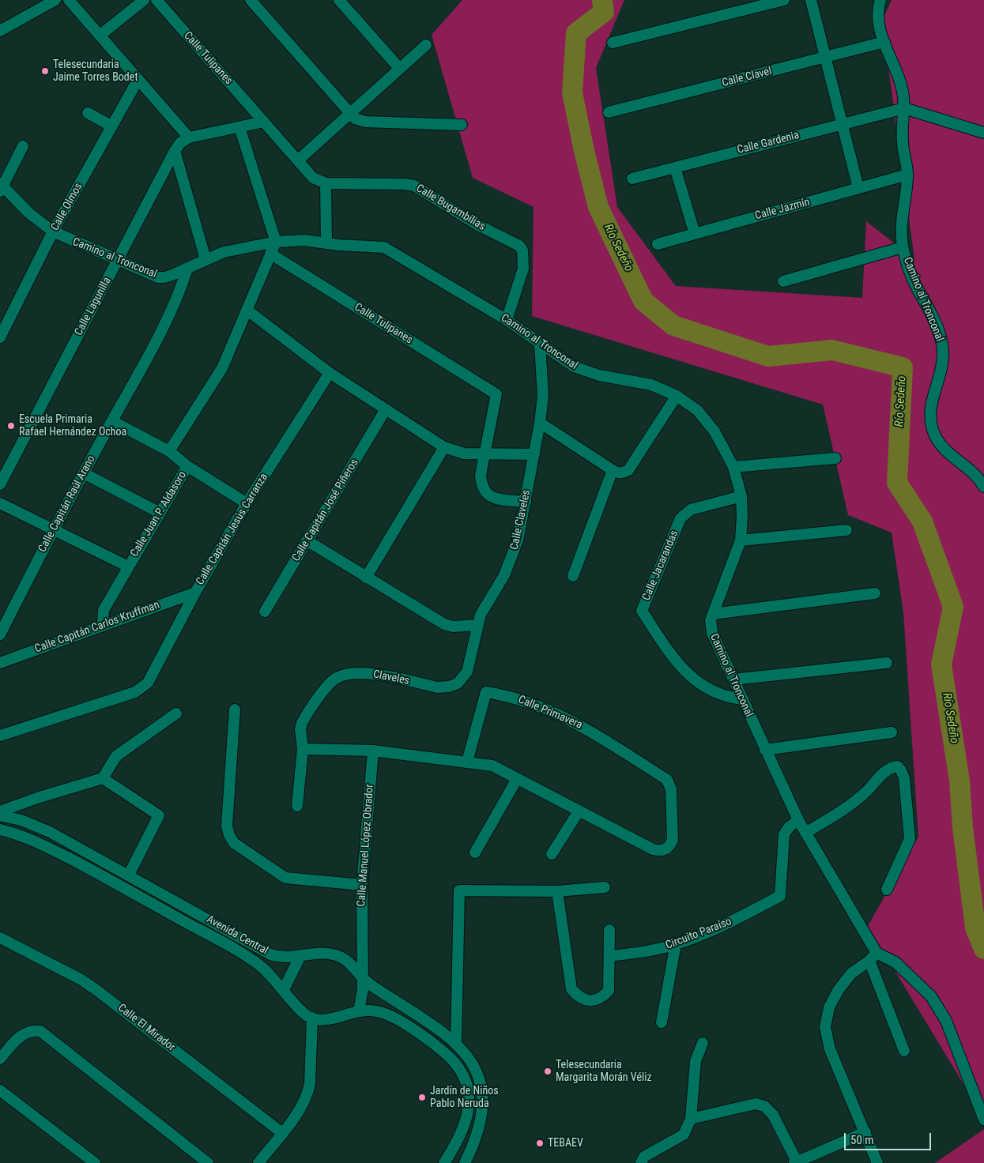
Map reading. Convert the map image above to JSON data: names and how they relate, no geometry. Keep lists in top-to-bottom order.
{
  "streets": {
    "street": [
      "Calle Tulipanes",
      "Calle Clavel",
      "Calle Gardenia",
      "Calle Olmos",
      "Calle Bugambilias",
      "Calle Jazmín",
      "Camino al Tronconal",
      "Calle Lagunilla",
      "Calle Capitán Raúl Arano",
      "Calle Capitán José Piñeros",
      "Calle Juan P. Aldasoro",
      "Calle Claveles",
      "Calle Capitán Jesús Carranza",
      "Calle Jacarandas",
      "Calle Capitán Carlos Kruffman",
      "Claveles",
      "Calle Primavera",
      "Calle Manuel López Obrador",
      "Circuito Paraíso",
      "Avenida Central",
      "Calle El Mirador"
    ]
  },
  "crossings": [
    ["Calle Tulipanes", "Calle Bugambilias"],
    ["Calle Clavel", "Camino al Tronconal"],
    ["Calle Gardenia", "Camino al Tronconal"],
    ["Calle Olmos", "Camino al Tronconal"],
    ["Calle Bugambilias", "Camino al Tronconal"],
    ["Calle Jazmín", "Camino al Tronconal"],
    ["Camino al Tronconal", "Calle Lagunilla"],
    ["Camino al Tronconal", "Calle Capitán Raúl Arano"],
    ["Camino al Tronconal", "Calle Claveles"],
    ["Camino al Tronconal", "Calle Jacarandas"],
    ["Camino al Tronconal", "Circuito Paraíso"],
    ["Calle Capitán Raúl Arano", "Calle Juan P. Aldasoro"],
    ["Calle Juan P. Aldasoro", "Calle Capitán Carlos Kruffman"],
    ["Calle Claveles", "Claveles"],
    ["Calle Capitán Jesús Carranza", "Calle Capitán Carlos Kruffman"],
    ["Calle Manuel López Obrador", "Avenida Central"]
  ],
  "water": ["Río Sedeño"],
  "places": [
    "Telesecundaria Jaime Torres Bodet",
    "Escuela Primaria Rafael Hernández Ochoa",
    "Telesecundaria Margarita Morán Véliz",
    "Jardín de Niños Pablo Neruda",
    "TEBAEV"
  ],
  "scale_bar": "50 m"
}
